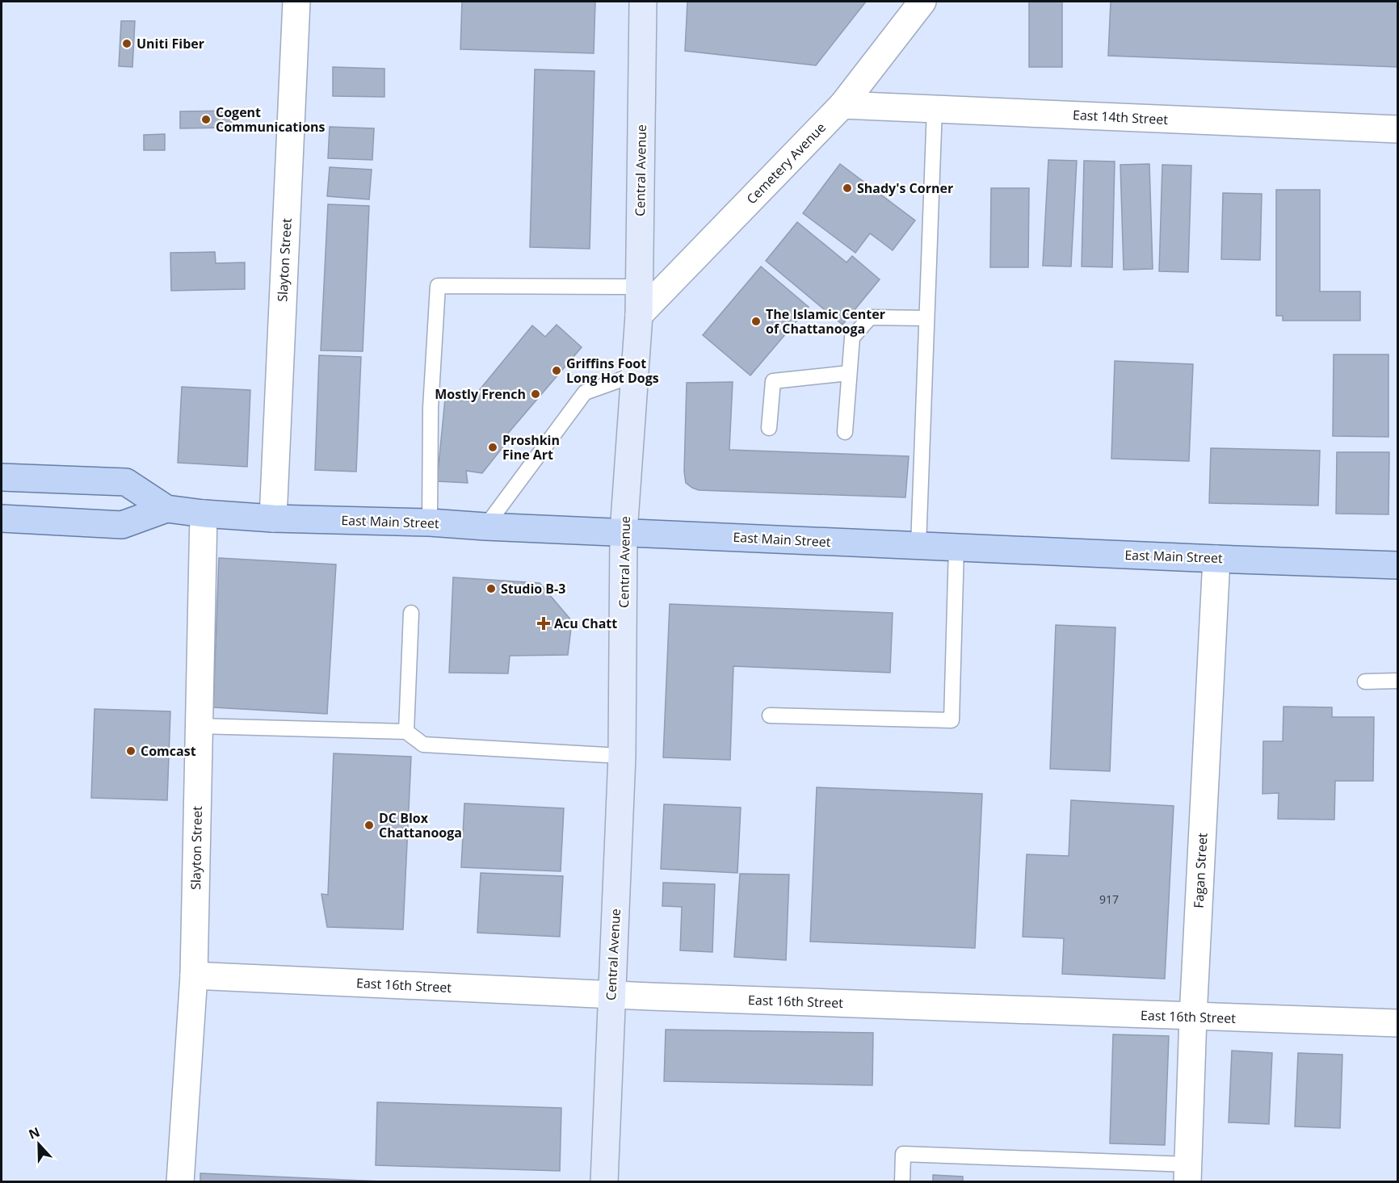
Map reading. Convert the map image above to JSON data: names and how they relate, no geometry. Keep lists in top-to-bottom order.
{
  "streets": {
    "main road": ["Central Avenue", "East Main Street"],
    "street": [
      "East 14th Street",
      "Cemetery Avenue",
      "Slayton Street",
      "Fagan Street",
      "East 16th Street"
    ]
  },
  "crossings": [
    ["East 14th Street", "Cemetery Avenue"],
    ["Cemetery Avenue", "Central Avenue"],
    ["Central Avenue", "East Main Street"],
    ["Central Avenue", "East 16th Street"],
    ["Slayton Street", "East Main Street"],
    ["Slayton Street", "East 16th Street"],
    ["East Main Street", "Fagan Street"],
    ["Fagan Street", "East 16th Street"]
  ],
  "places": {
    "other": [
      "Uniti Fiber",
      "Cogent Communications",
      "Shady's Corner",
      "The Islamic Center of Chattanooga",
      "Griffins Foot Long Hot Dogs",
      "Mostly French",
      "Proshkin Fine Art",
      "Studio B-3",
      "Comcast",
      "DC Blox Chattanooga"
    ],
    "health": ["Acu Chatt"]
  },
  "house_numbers": ["917"],
  "north": "top"
}
